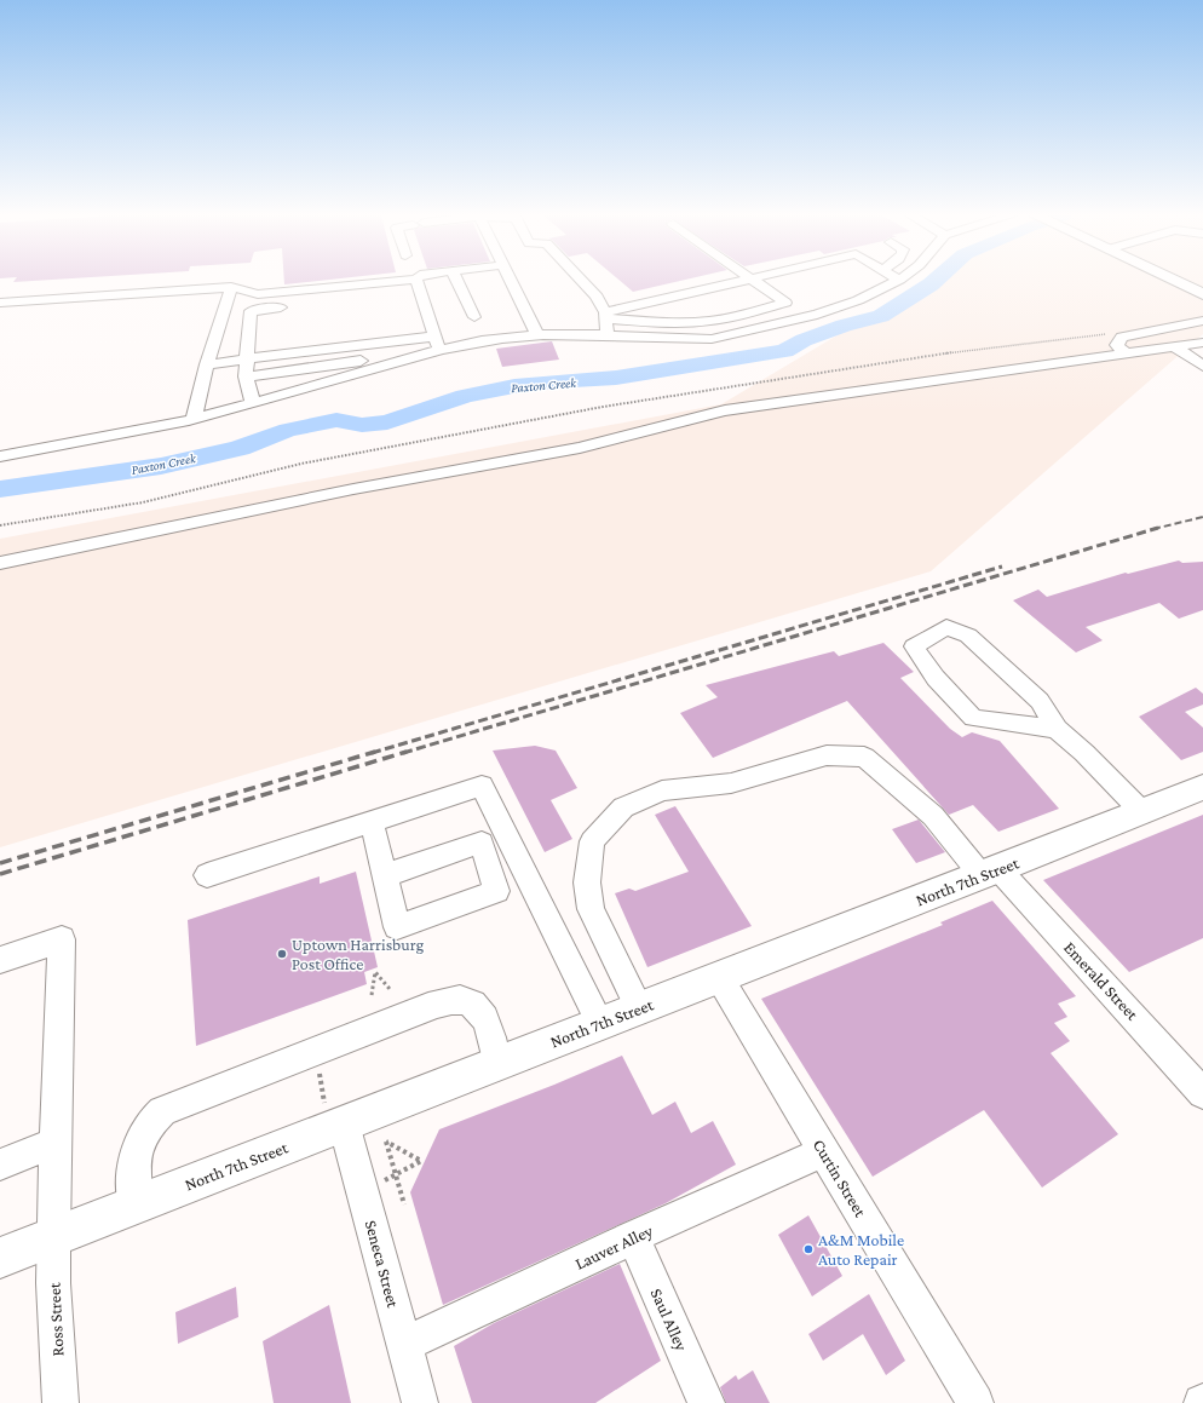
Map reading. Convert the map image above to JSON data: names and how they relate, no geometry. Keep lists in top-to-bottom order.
{
  "streets": {
    "main road": ["North 7th Street"],
    "street": [
      "Emerald Street",
      "Curtin Street",
      "Lauver Alley",
      "Seneca Street",
      "Ross Street",
      "Saul Alley"
    ]
  },
  "crossings": [
    ["North 7th Street", "Emerald Street"],
    ["North 7th Street", "Curtin Street"],
    ["North 7th Street", "Seneca Street"],
    ["North 7th Street", "Ross Street"],
    ["Curtin Street", "Lauver Alley"],
    ["Lauver Alley", "Seneca Street"],
    ["Lauver Alley", "Saul Alley"]
  ],
  "water": ["Paxton Creek"],
  "places": ["Uptown Harrisburg Post Office", "A&M Mobile Auto Repair"]
}
